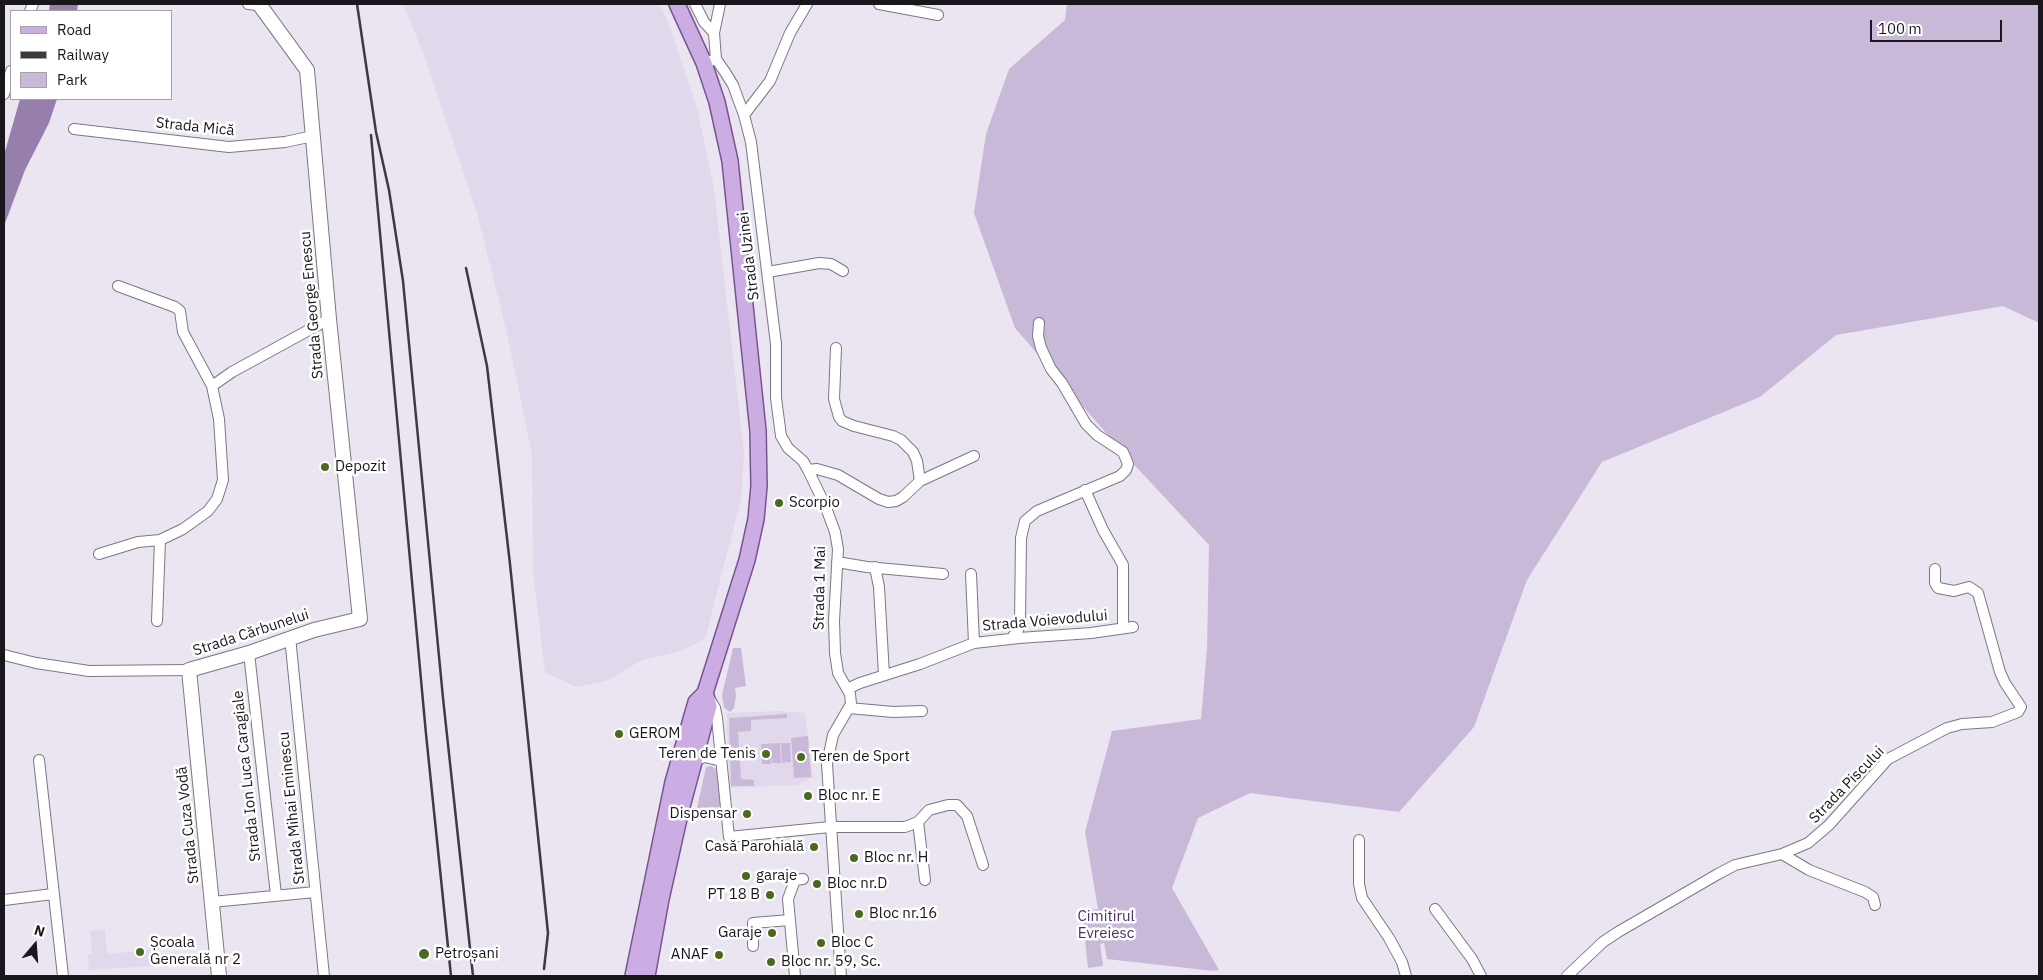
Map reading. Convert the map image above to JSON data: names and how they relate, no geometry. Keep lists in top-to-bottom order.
{
  "streets": {
    "street": [
      "Strada Mică",
      "Strada Uzinei",
      "Strada George Enescu",
      "Strada 1 Mai",
      "Strada Voievodului",
      "Strada Cărbunelui",
      "Strada Ion Luca Caragiale",
      "Strada Piscului",
      "Strada Mihai Eminescu",
      "Strada Cuza Vodă"
    ]
  },
  "crossings": [
    ["Strada Mică", "Strada George Enescu"],
    ["Strada Uzinei", "Strada 1 Mai"],
    ["Strada George Enescu", "Strada Cărbunelui"],
    ["Strada 1 Mai", "Strada Voievodului"],
    ["Strada Cărbunelui", "Strada Ion Luca Caragiale"],
    ["Strada Cărbunelui", "Strada Mihai Eminescu"],
    ["Strada Cărbunelui", "Strada Cuza Vodă"]
  ],
  "parks": ["Cimitirul Evreiesc"],
  "places": [
    "Depozit",
    "Scorpio",
    "GEROM",
    "Teren de Tenis",
    "Teren de Sport",
    "Bloc nr. E",
    "Dispensar",
    "Casă Parohială",
    "Bloc nr. H",
    "garaje",
    "Bloc nr.D",
    "PT 18 B",
    "Bloc nr.16",
    "Garaje",
    "Bloc C",
    "Școala Generală nr 2",
    "Petroșani",
    "ANAF",
    "Bloc nr. 59, Sc."
  ],
  "legend": ["Road", "Railway", "Park"],
  "scale_bar": "100 m",
  "north": "top"
}
